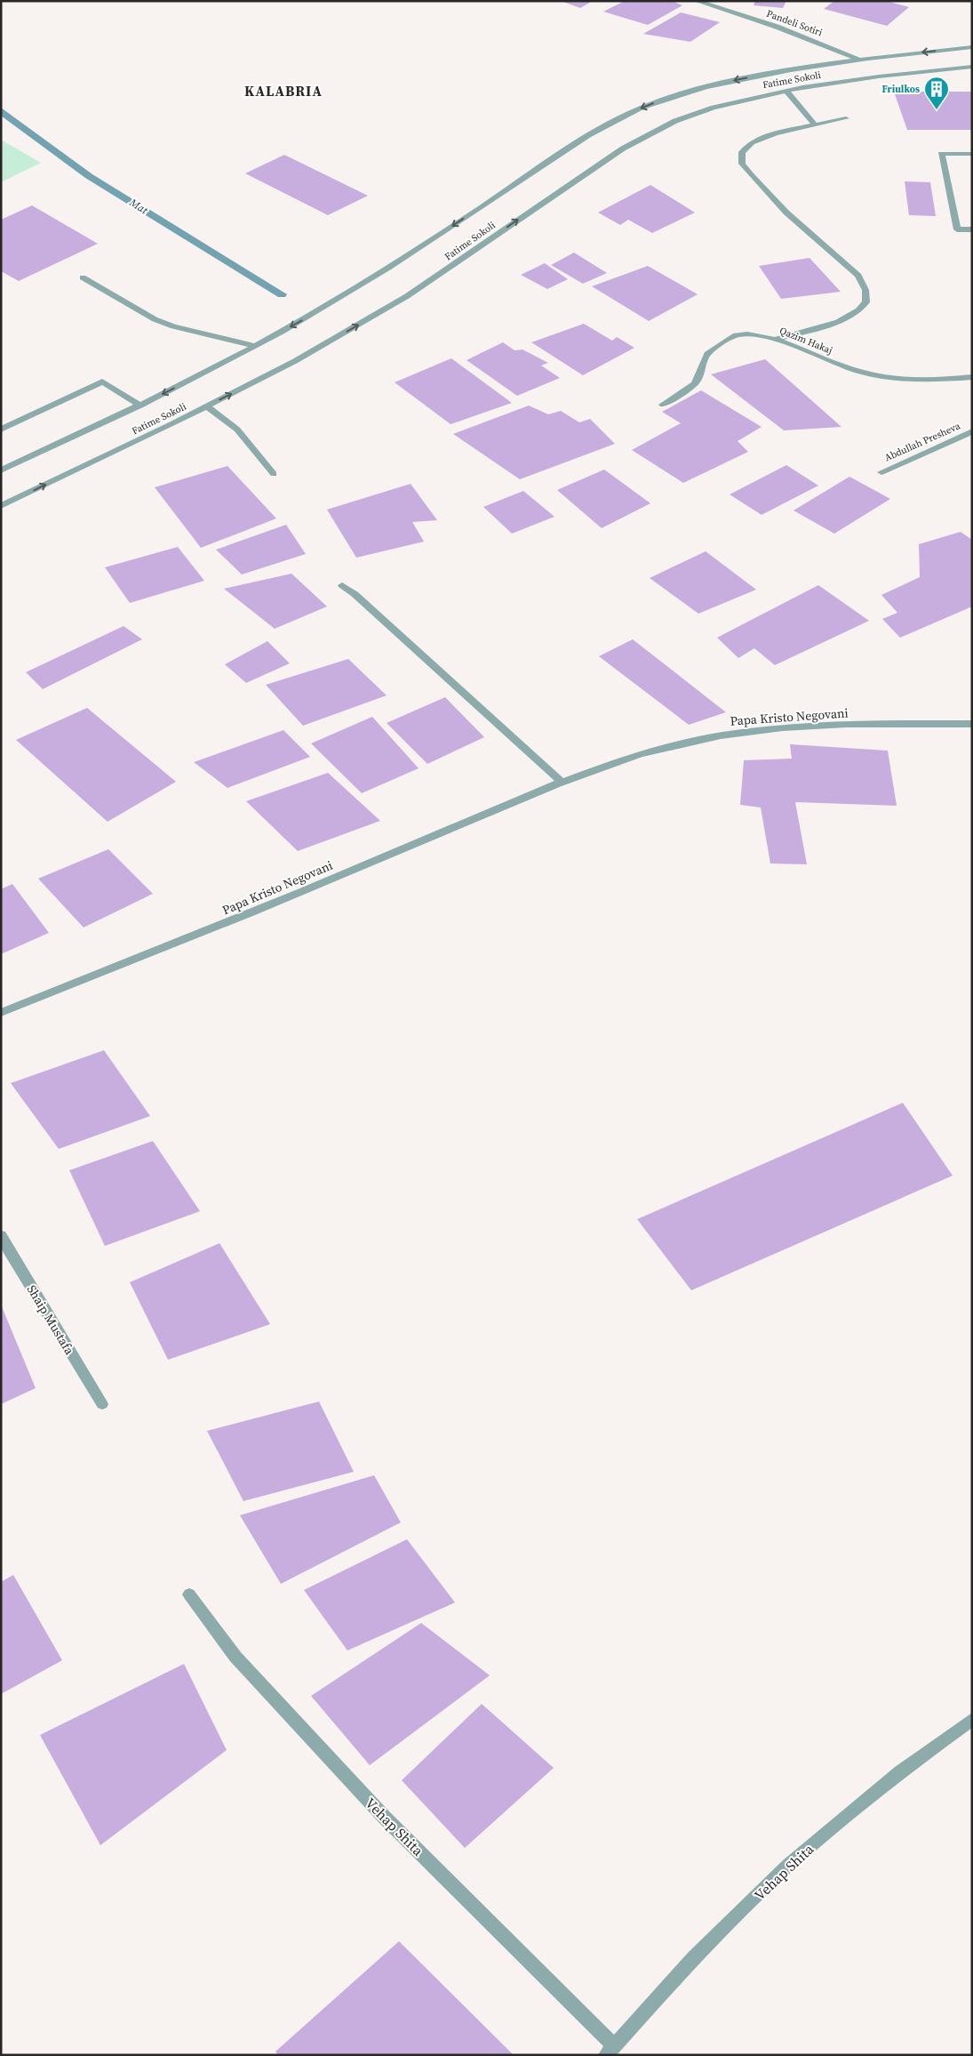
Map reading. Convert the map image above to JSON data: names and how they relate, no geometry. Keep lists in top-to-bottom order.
{
  "streets": {
    "street": [
      "Pandeli Sotiri",
      "Fatime Sokoli",
      "Qazim Hakaj",
      "Abdullah Presheva",
      "Papa Kristo Negovani",
      "Shaip Mustafa",
      "Vehap Shita"
    ]
  },
  "crossings": [
    ["Pandeli Sotiri", "Fatime Sokoli"]
  ],
  "districts": ["KALABRIA"],
  "water": ["Mat"],
  "places": {
    "building": ["Friulkos"]
  }
}
